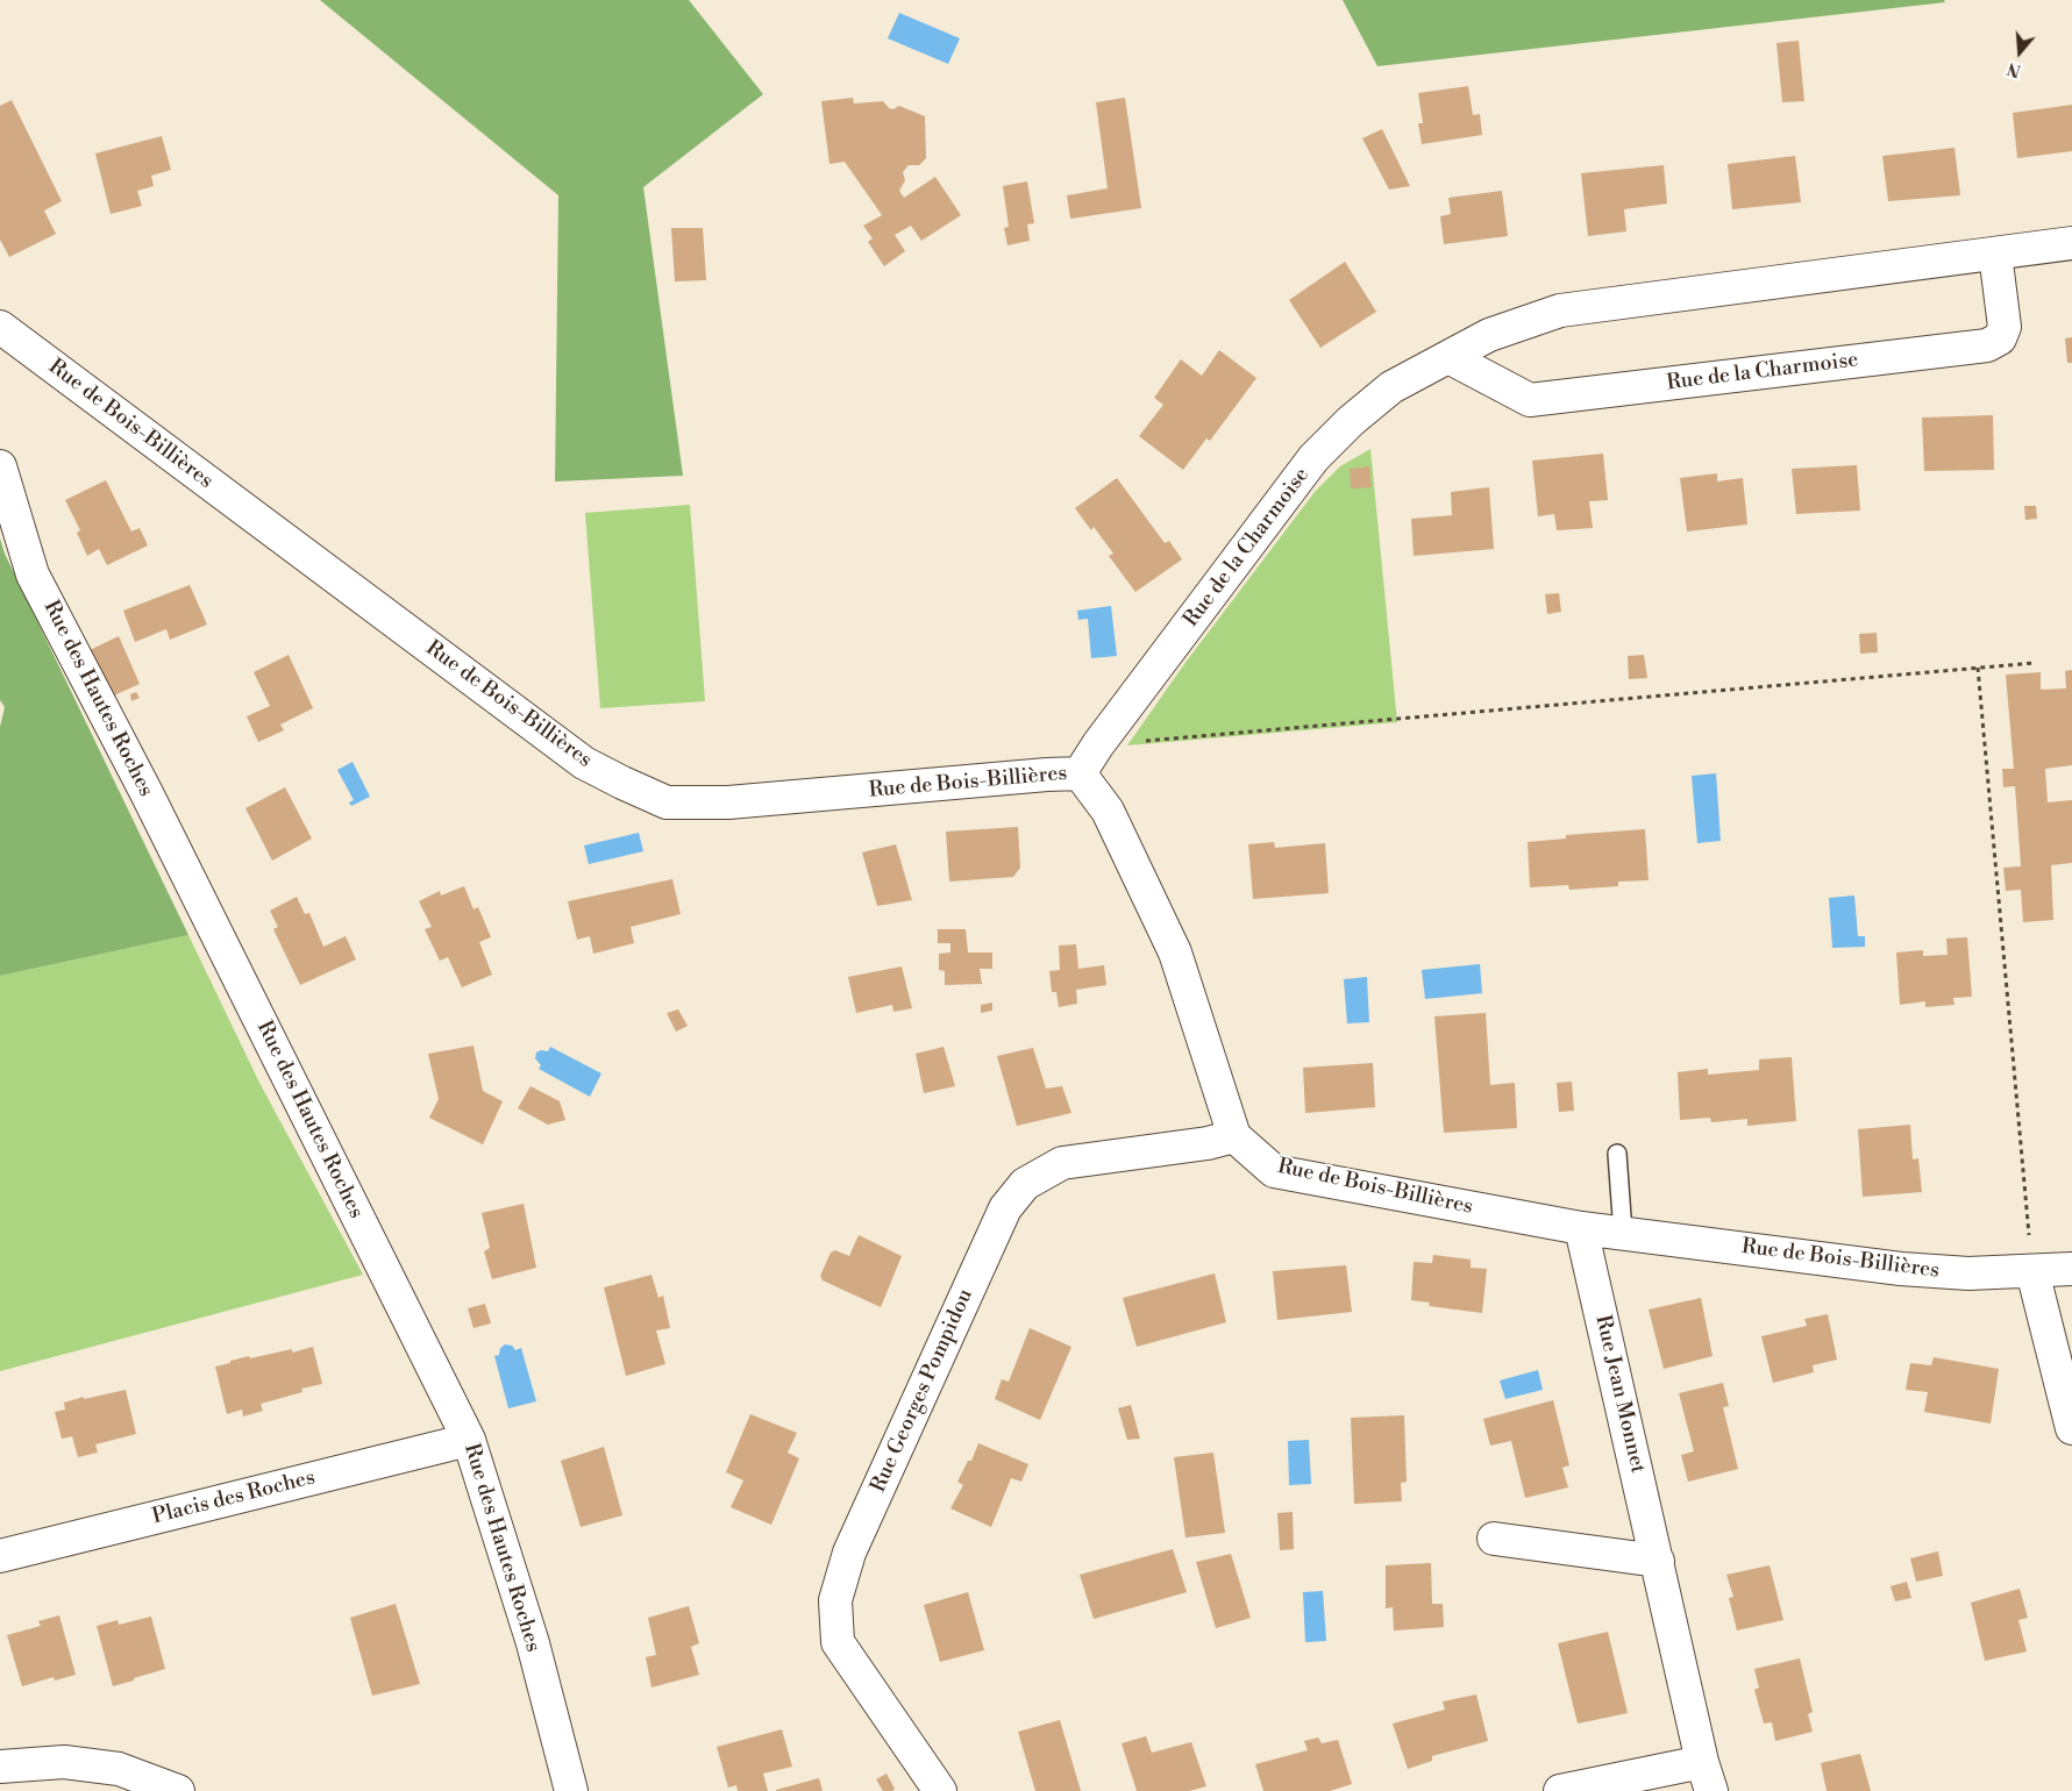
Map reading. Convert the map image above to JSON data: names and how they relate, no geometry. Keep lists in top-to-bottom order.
{
  "streets": {
    "street": [
      "Rue de la Charmoise",
      "Rue de Bois-Billières",
      "Rue des Hautes Roches",
      "Rue Georges Pompidou",
      "Rue Jean Monnet",
      "Placis des Roches"
    ]
  },
  "crossings": [
    ["Rue de la Charmoise", "Rue de Bois-Billières"],
    ["Rue de Bois-Billières", "Rue Georges Pompidou"],
    ["Rue de Bois-Billières", "Rue Jean Monnet"],
    ["Rue des Hautes Roches", "Placis des Roches"]
  ],
  "north": "bottom"
}
